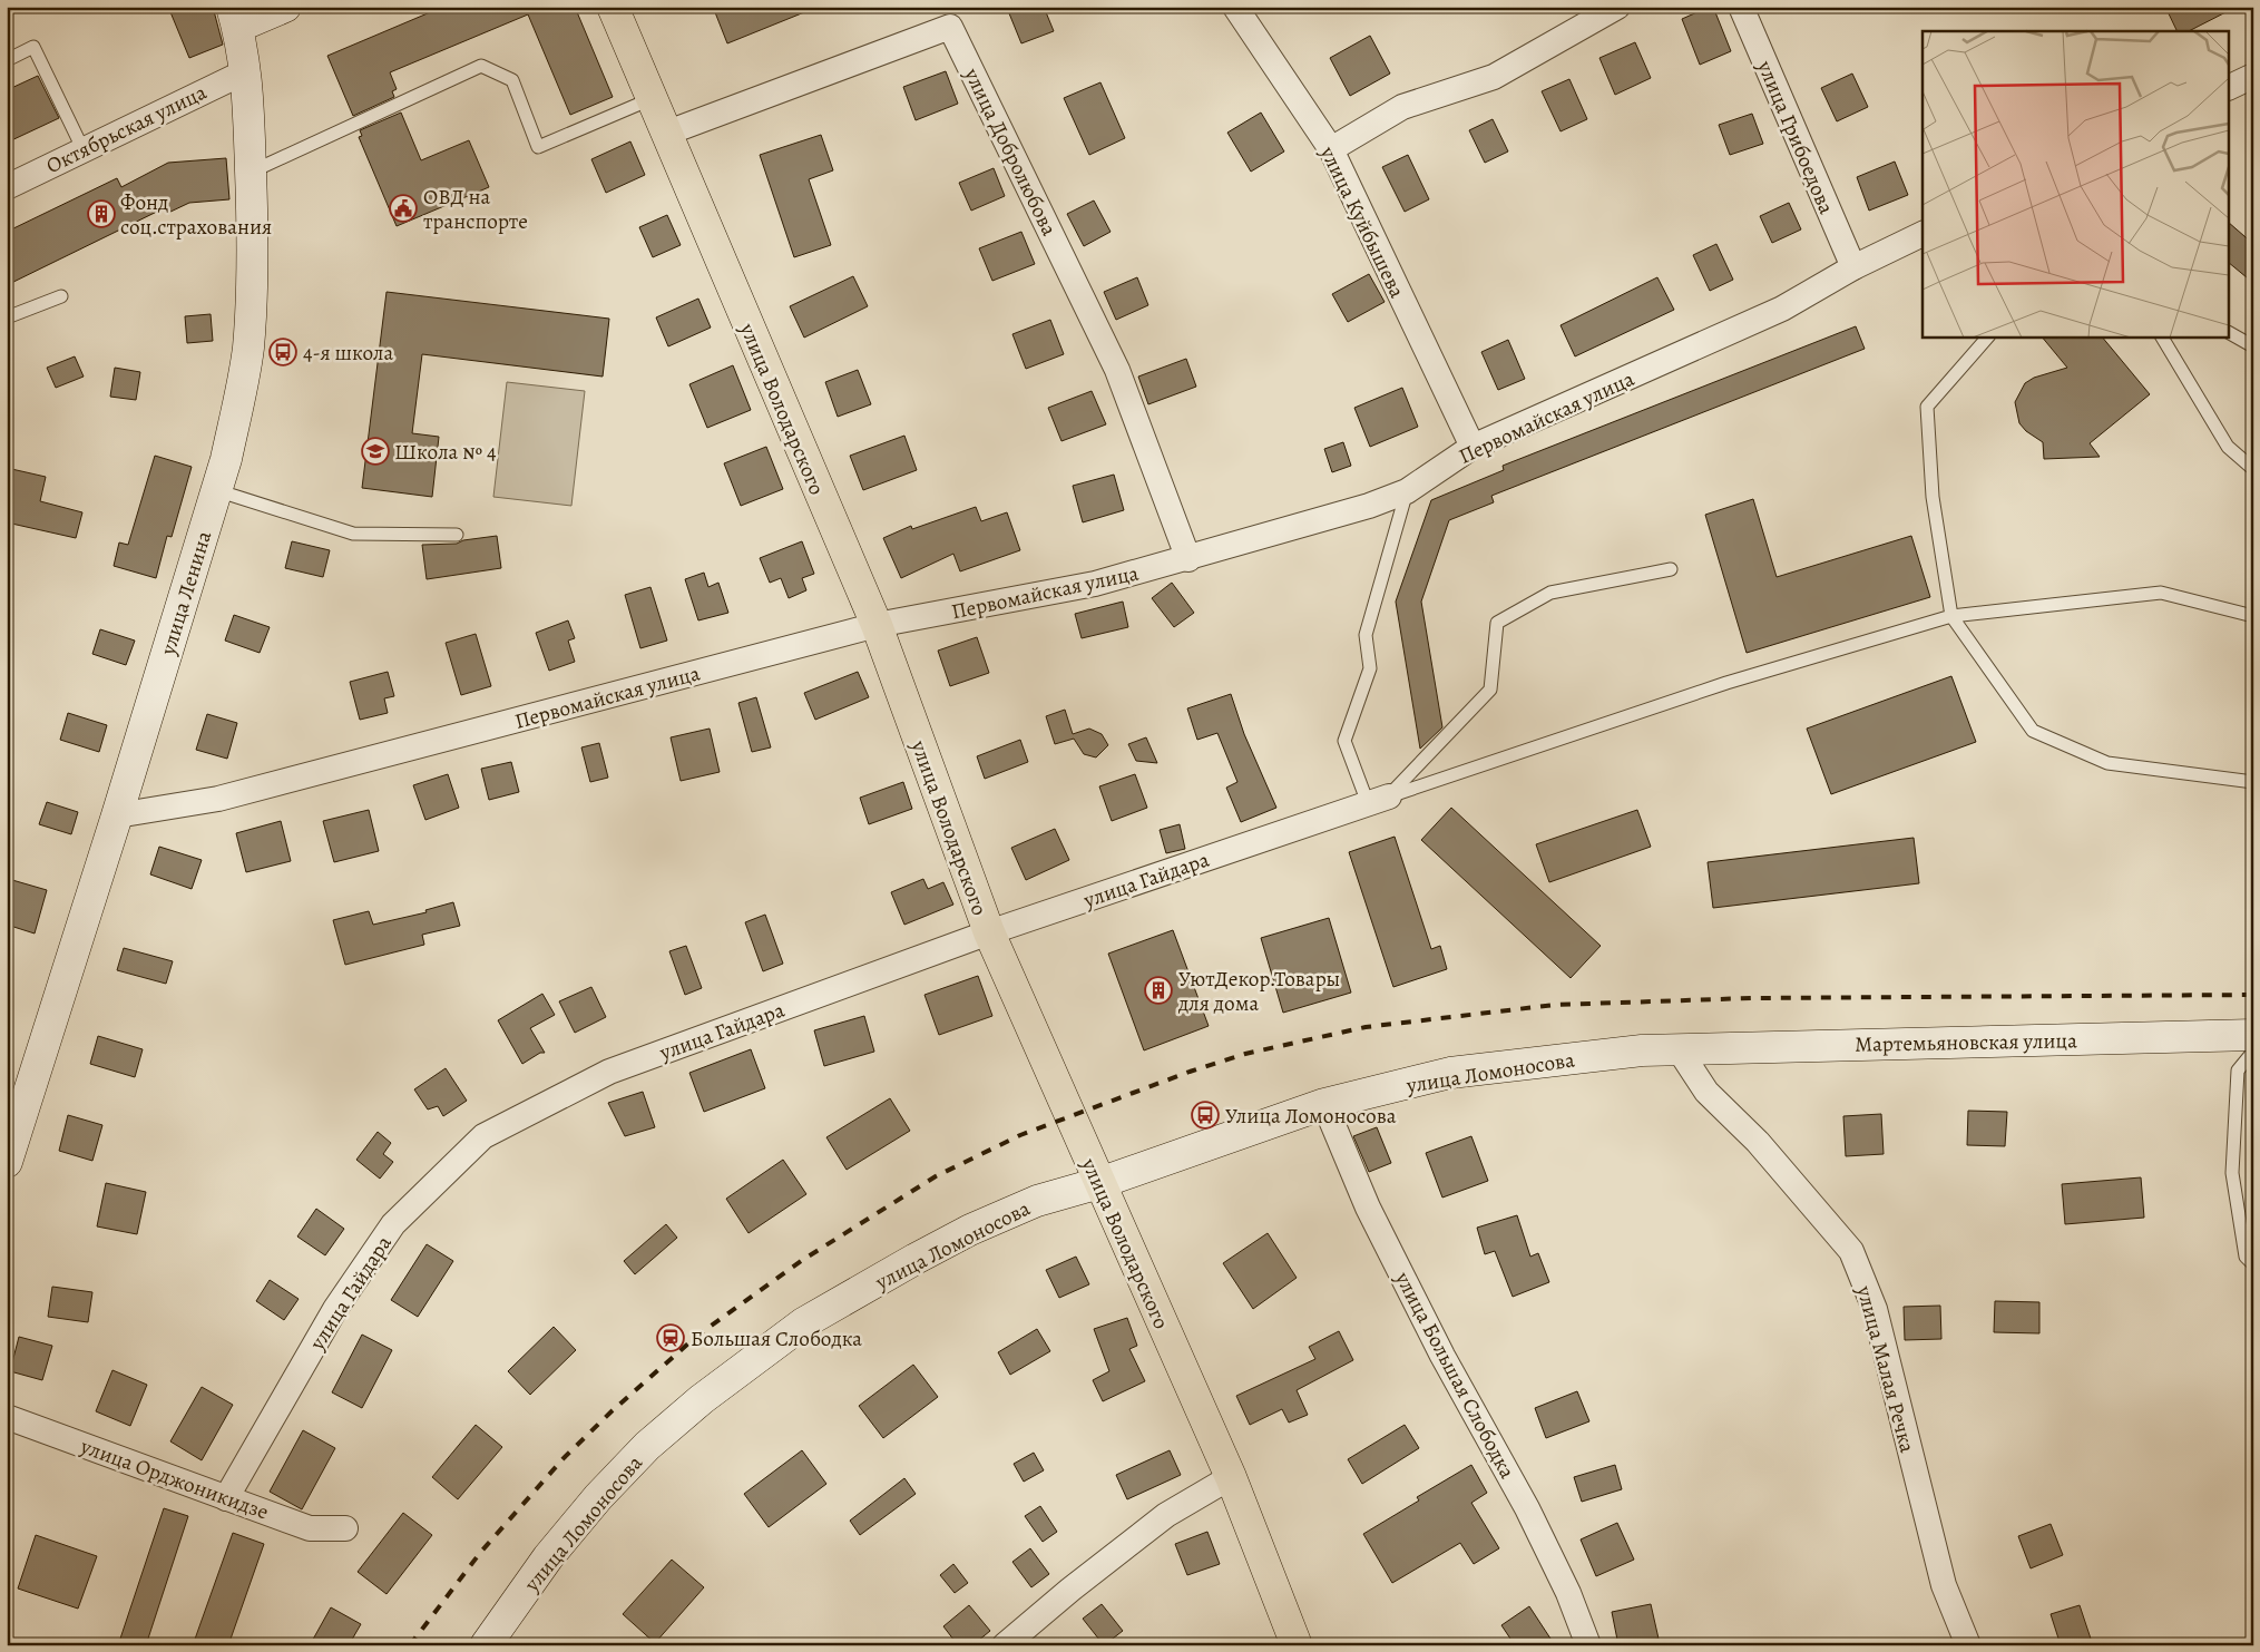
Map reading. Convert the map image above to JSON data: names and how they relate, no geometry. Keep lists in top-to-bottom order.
{
  "streets": {
    "main road": [
      "улица Володарского",
      "улица Ленина",
      "Мартемьяновская улица",
      "улица Ломоносова"
    ],
    "street": [
      "Октябрьская улица",
      "улица Грибоедова",
      "улица Добролюбова",
      "улица Куйбышева",
      "Первомайская улица",
      "улица Гайдара",
      "улица Малая Речка",
      "улица Большая Слободка",
      "улица Орджоникидзе"
    ]
  },
  "crossings": [
    ["Октябрьская улица", "улица Ленина"],
    ["улица Грибоедова", "Первомайская улица"],
    ["улица Добролюбова", "улица Володарского"],
    ["улица Добролюбова", "Первомайская улица"],
    ["улица Куйбышева", "Первомайская улица"],
    ["улица Володарского", "Первомайская улица"],
    ["улица Володарского", "улица Гайдара"],
    ["улица Володарского", "улица Ломоносова"],
    ["Первомайская улица", "улица Ленина"],
    ["улица Гайдара", "улица Орджоникидзе"],
    ["Мартемьяновская улица", "улица Ломоносова"],
    ["Мартемьяновская улица", "улица Малая Речка"],
    ["улица Ломоносова", "улица Малая Речка"],
    ["улица Ломоносова", "улица Большая Слободка"]
  ],
  "places": {
    "public building": ["ОВД на транспорте"],
    "building": ["Фонд соц.страхования", "УютДекор.Товары для дома"],
    "bus stop": ["4-я школа", "Улица Ломоносова"],
    "school or university": ["Школа № 4"],
    "station": ["Большая Слободка"]
  }
}
